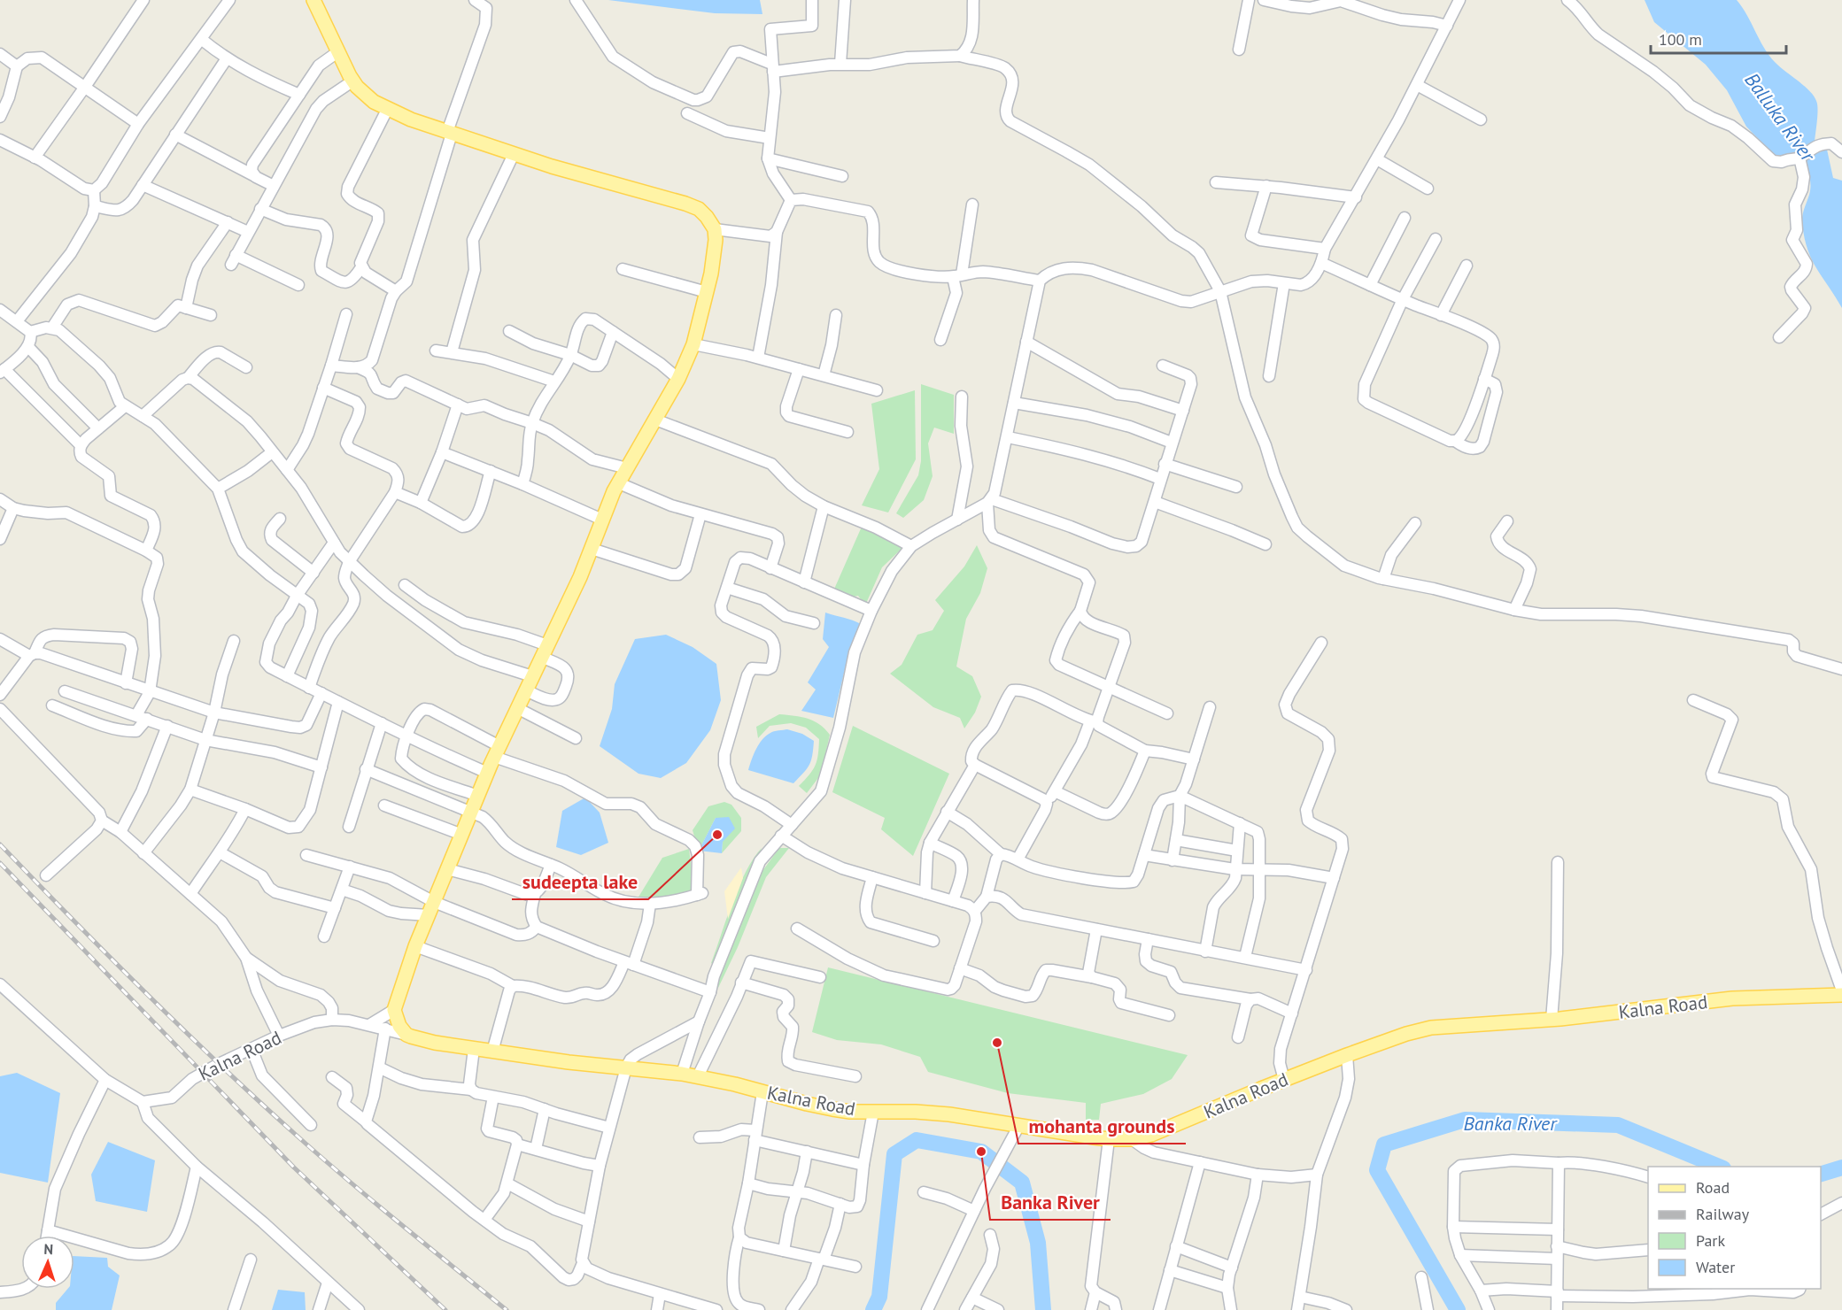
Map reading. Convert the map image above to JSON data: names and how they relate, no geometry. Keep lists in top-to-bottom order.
{
  "streets": {
    "main road": ["Kalna Road"]
  },
  "water": ["Balluka River", "Banka River"],
  "places": ["sudeepta lake", "mohanta grounds", "Banka River"],
  "legend": [
    "Road",
    "Railway",
    "Park",
    "Water"
  ],
  "scale_bar": "100 m",
  "north": "top"
}
